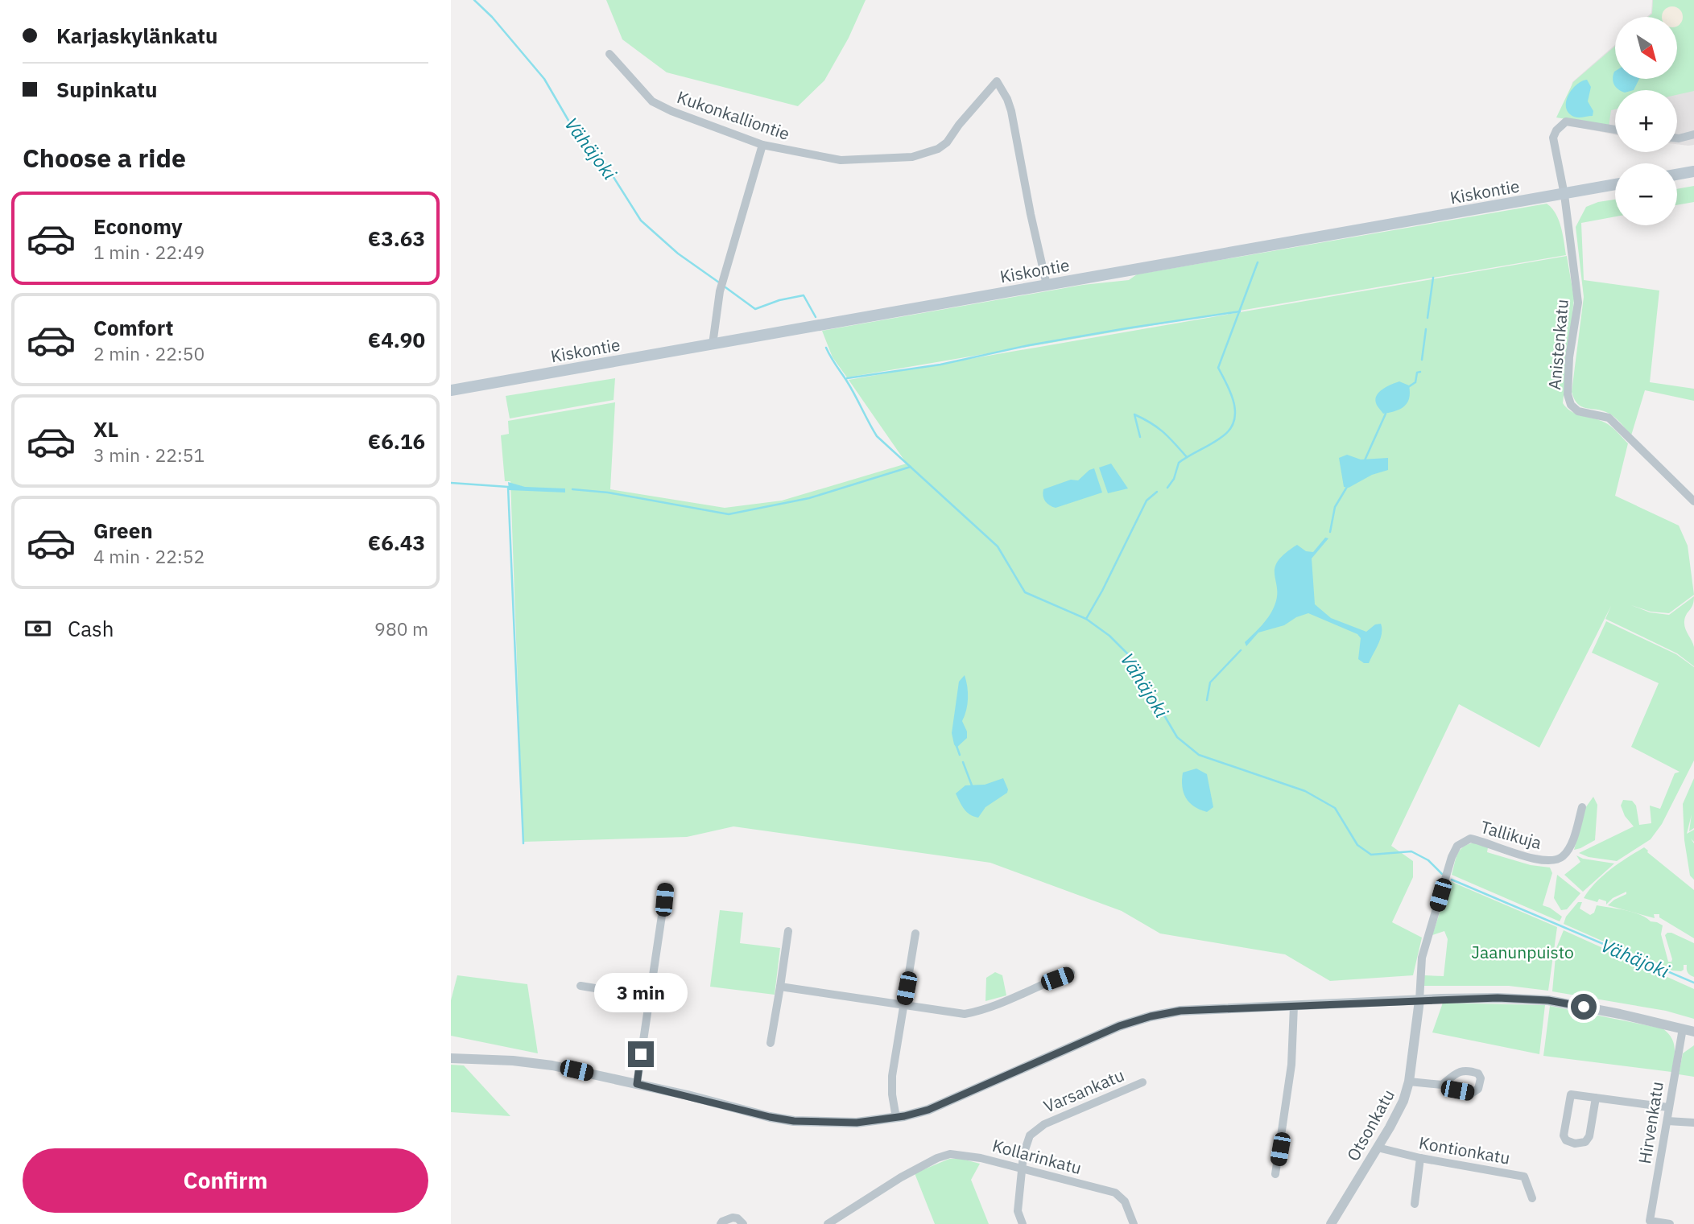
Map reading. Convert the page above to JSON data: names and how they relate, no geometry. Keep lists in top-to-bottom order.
{
  "streets": {
    "main road": ["Kiskontie"],
    "street": [
      "Kukonkalliontie",
      "Anistenkatu",
      "Tallikuja",
      "Varsankatu",
      "Hirvenkatu",
      "Otsonkatu",
      "Kontionkatu",
      "Kollarinkatu"
    ]
  },
  "crossings": [
    ["Kukonkalliontie", "Kiskontie"],
    ["Kiskontie", "Anistenkatu"],
    ["Tallikuja", "Otsonkatu"],
    ["Varsankatu", "Kollarinkatu"],
    ["Otsonkatu", "Kontionkatu"]
  ],
  "water": ["Vähäjoki"],
  "parks": ["Jaanunpuisto"],
  "north": "bottom right",
  "page": {
    "banner": ["Karjaskylänkatu", "Supinkatu"],
    "map_buttons": ["+", "−"],
    "heading": "Choose a ride",
    "list": [
      {
        "name": "Economy",
        "note": "1 min · 22:49",
        "value": "€3.63"
      },
      {
        "name": "Comfort",
        "note": "2 min · 22:50",
        "value": "€4.90"
      },
      {
        "name": "XL",
        "note": "3 min · 22:51",
        "value": "€6.16"
      },
      {
        "name": "Green",
        "note": "4 min · 22:52",
        "value": "€6.43"
      }
    ],
    "pay": ["Cash", "980 m"],
    "bubble": "3 min",
    "buttons": "Confirm"
  }
}
